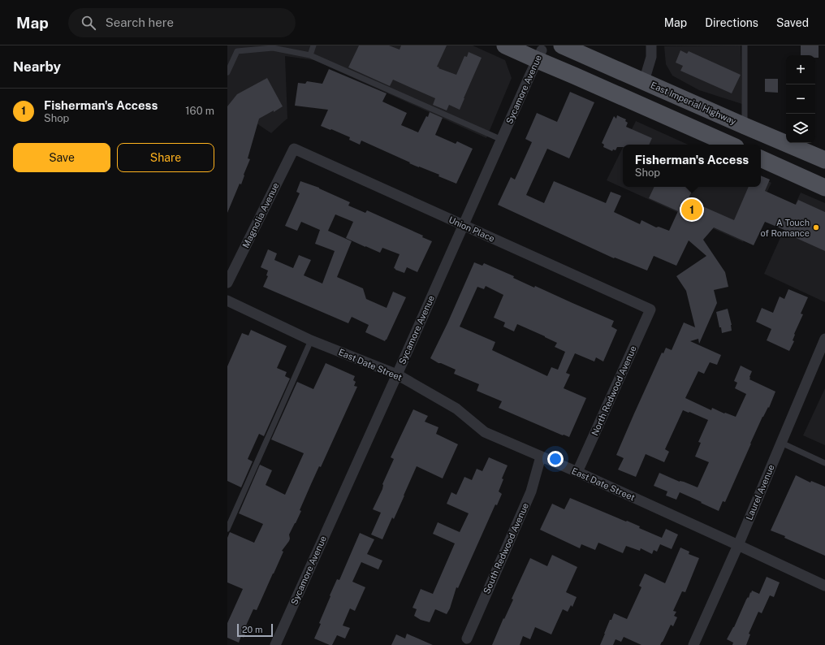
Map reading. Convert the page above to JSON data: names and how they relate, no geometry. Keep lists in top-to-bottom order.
{
  "streets": {
    "main road": ["East Imperial Highway"],
    "street": [
      "Sycamore Avenue",
      "Magnolia Avenue",
      "Union Place",
      "East Date Street",
      "North Redwood Avenue",
      "Laurel Avenue",
      "South Redwood Avenue"
    ]
  },
  "crossings": [
    ["Sycamore Avenue", "Union Place"],
    ["Sycamore Avenue", "East Date Street"],
    ["Magnolia Avenue", "Union Place"],
    ["Union Place", "North Redwood Avenue"],
    ["East Date Street", "North Redwood Avenue"],
    ["East Date Street", "Laurel Avenue"],
    ["East Date Street", "South Redwood Avenue"]
  ],
  "places": ["A Touch of Romance"],
  "scale_bar": "20 m",
  "page": {
    "header": "Map",
    "search": "Search here",
    "nav": ["Map", "Directions", "Saved"],
    "heading": "Nearby",
    "map_buttons": ["+", "−"],
    "list": [
      {
        "mark": "1",
        "name": "Fisherman's Access",
        "note": "Shop",
        "value": "160 m"
      }
    ],
    "buttons": ["Save", "Share"],
    "popup": ["Fisherman's Access", "Shop"],
    "pins": "1",
    "scale": "20 m"
  }
}
